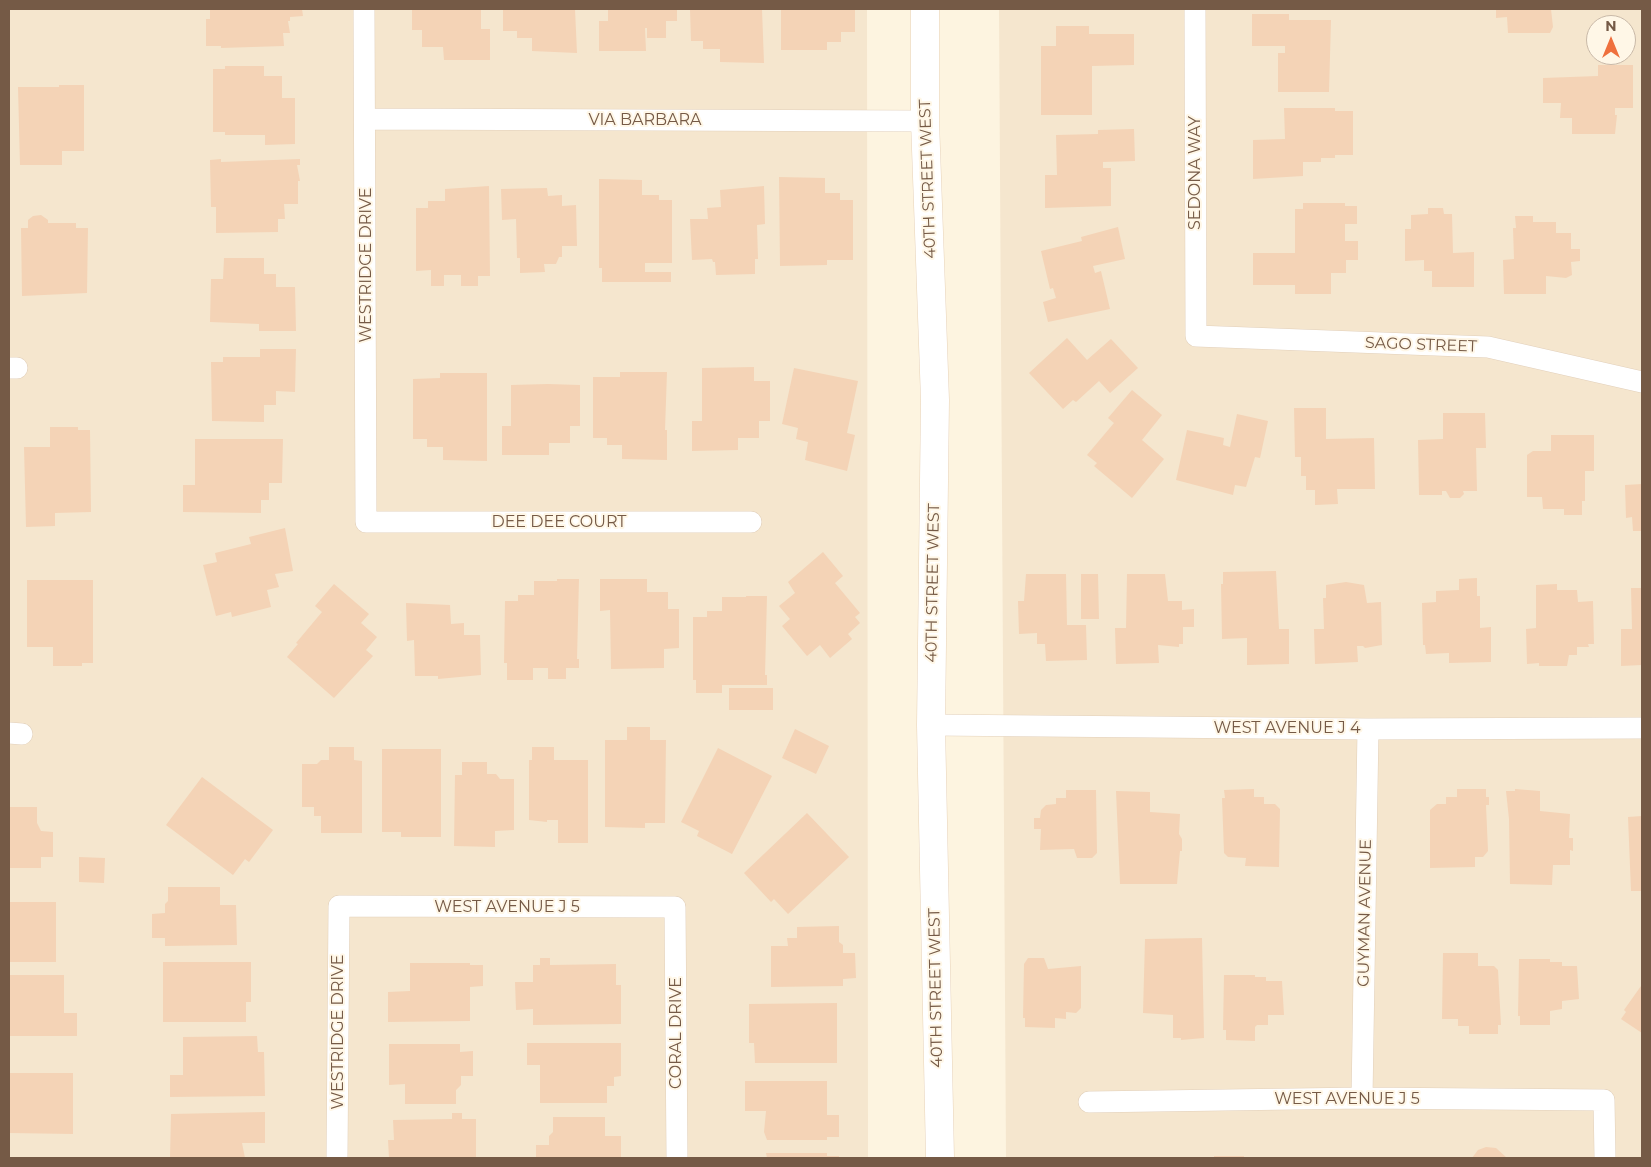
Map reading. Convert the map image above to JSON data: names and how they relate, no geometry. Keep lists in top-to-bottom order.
{
  "streets": {
    "main road": ["40TH STREET WEST"],
    "street": [
      "VIA BARBARA",
      "SEDONA WAY",
      "WESTRIDGE DRIVE",
      "SAGO STREET",
      "DEE DEE COURT",
      "WEST AVENUE J 4",
      "WEST AVENUE J 5",
      "GUYMAN AVENUE",
      "CORAL DRIVE"
    ]
  },
  "crossings": [
    ["VIA BARBARA", "40TH STREET WEST"],
    ["VIA BARBARA", "WESTRIDGE DRIVE"],
    ["SEDONA WAY", "SAGO STREET"],
    ["40TH STREET WEST", "WEST AVENUE J 4"],
    ["WESTRIDGE DRIVE", "DEE DEE COURT"],
    ["WESTRIDGE DRIVE", "WEST AVENUE J 5"],
    ["WEST AVENUE J 4", "GUYMAN AVENUE"],
    ["WEST AVENUE J 5", "GUYMAN AVENUE"],
    ["WEST AVENUE J 5", "CORAL DRIVE"]
  ],
  "north": "top"
}
